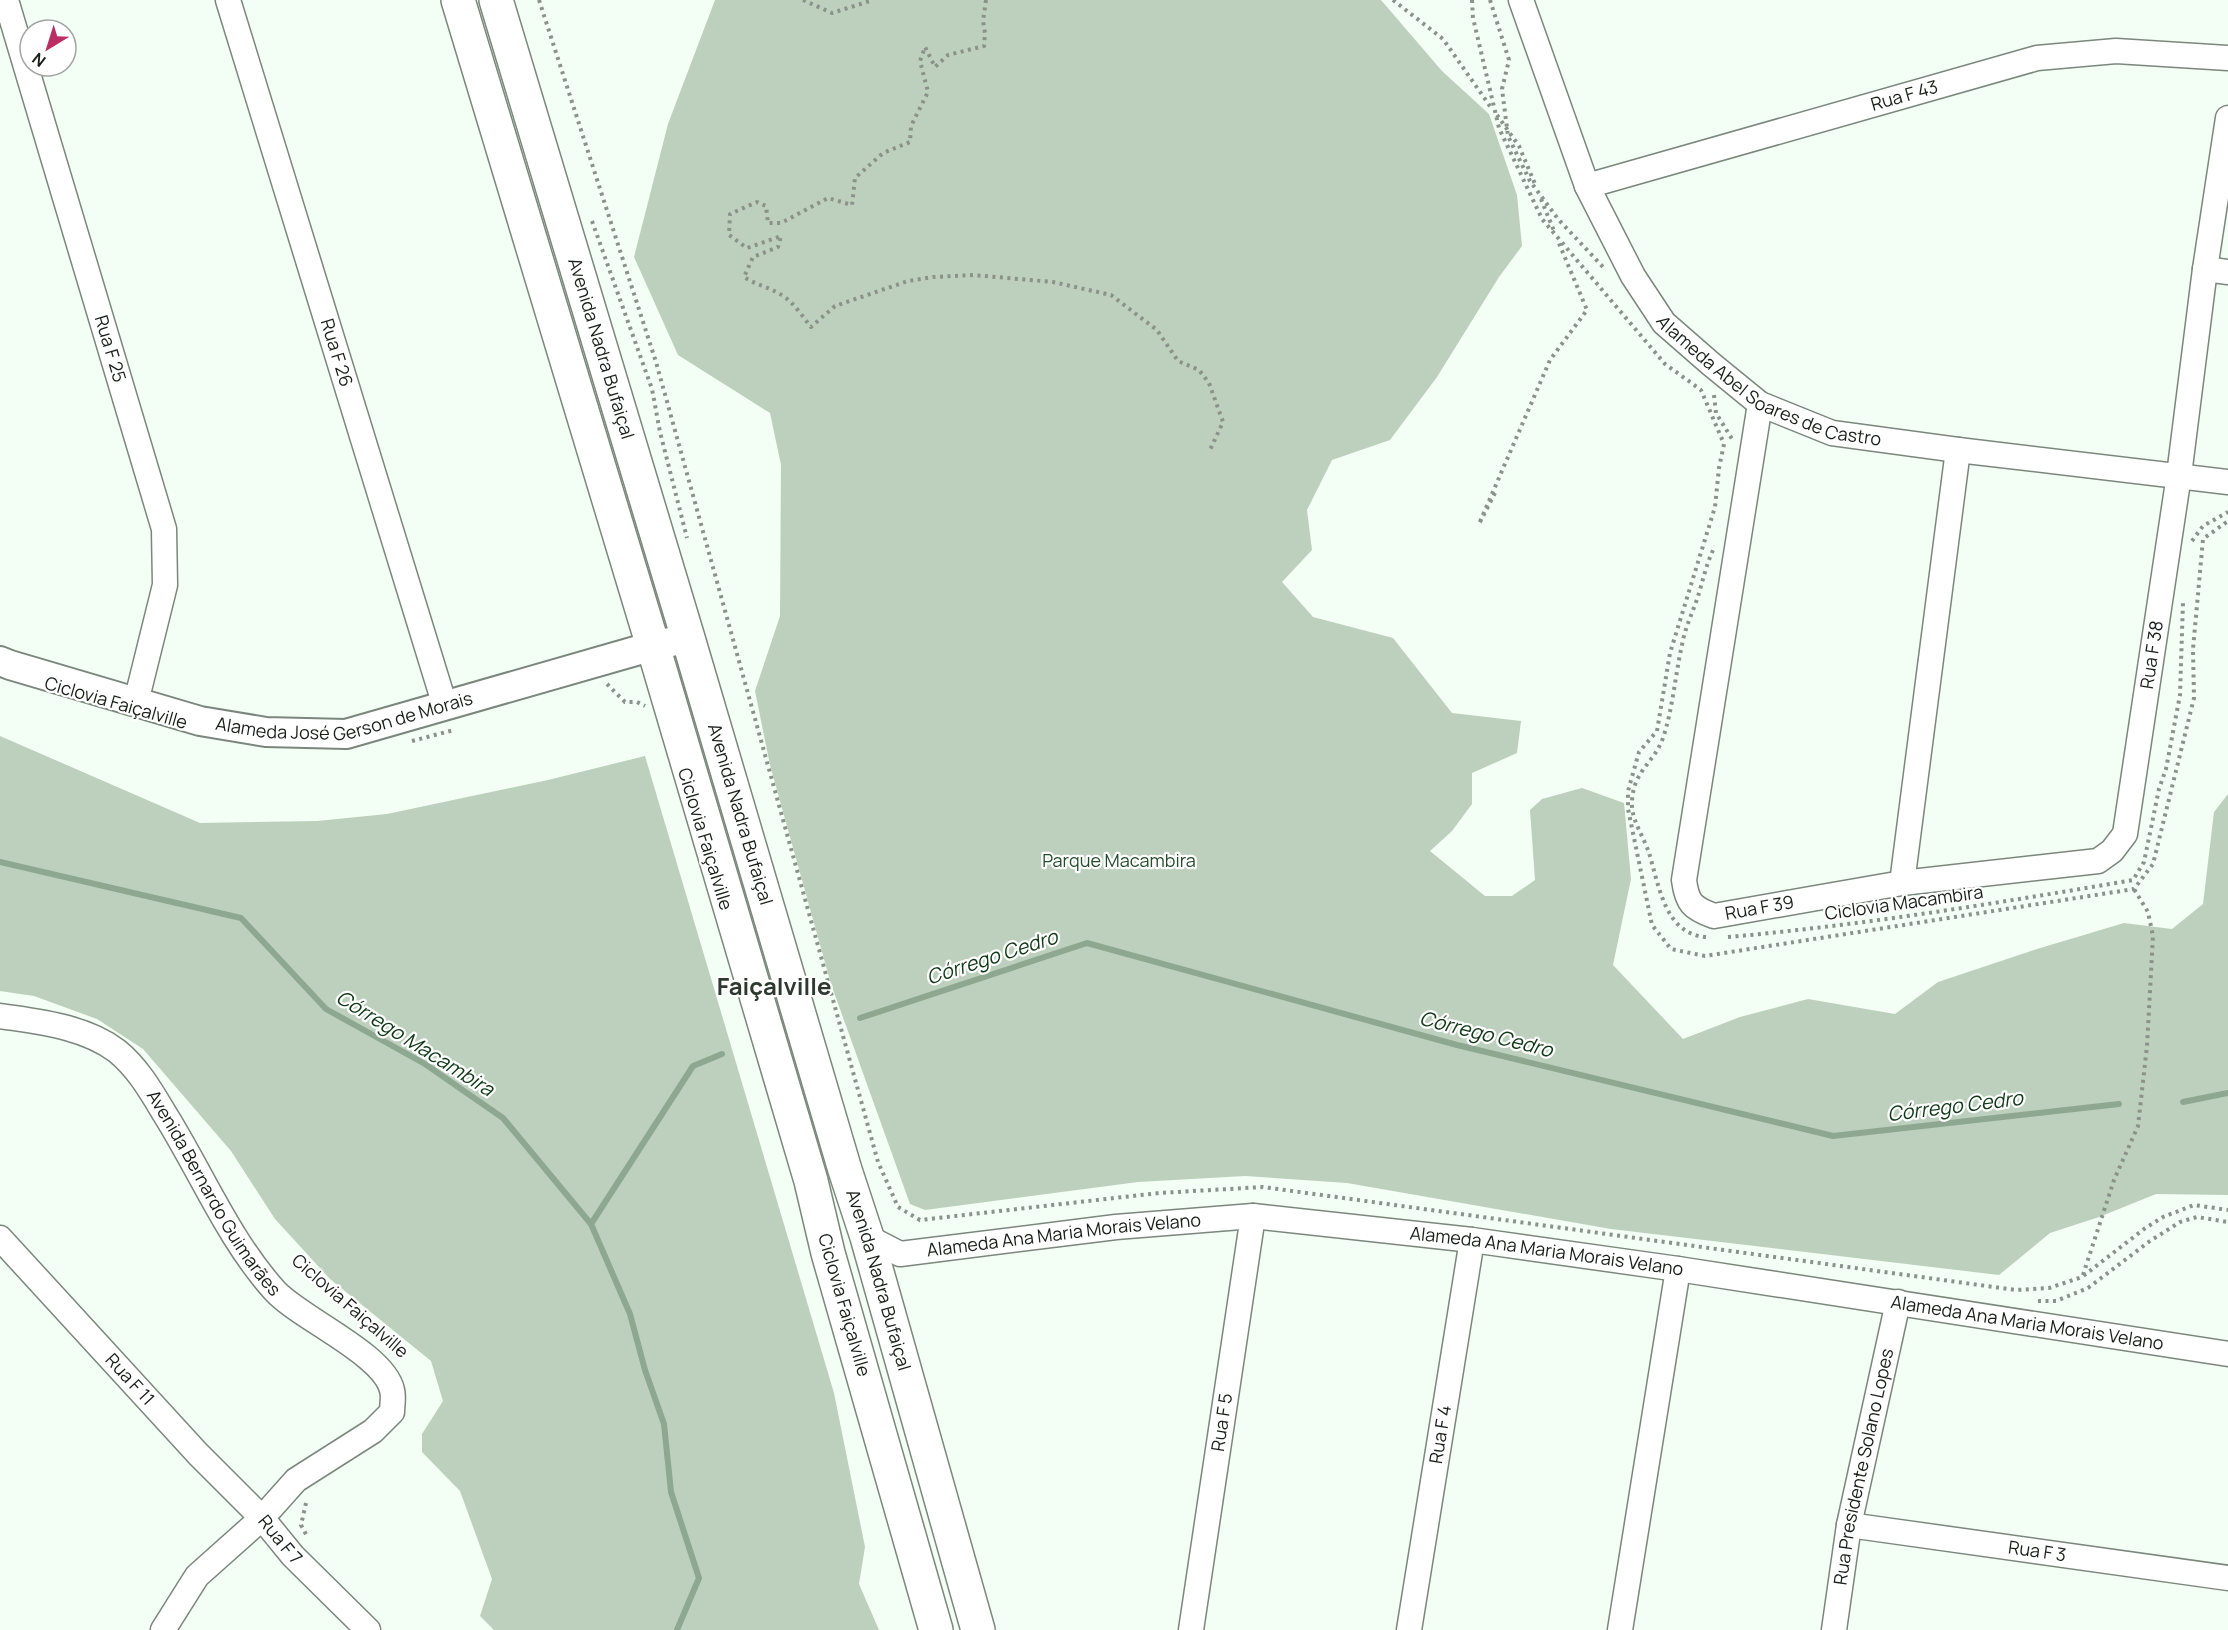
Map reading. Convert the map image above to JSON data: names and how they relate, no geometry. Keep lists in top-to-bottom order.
{
  "streets": {
    "main road": ["Avenida Nadra Bufaiçal"],
    "street": [
      "Rua F 43",
      "Rua F 25",
      "Rua F 26",
      "Alameda Abel Soares de Castro",
      "Rua F 38",
      "Alameda José Gerson de Morais",
      "Rua F 39",
      "Avenida Bernardo Guimarães",
      "Alameda Ana Maria Morais Velano",
      "Rua F 11",
      "Rua F 5",
      "Rua F 4",
      "Rua Presidente Solano Lopes",
      "Rua F 7",
      "Rua F 3"
    ],
    "path": ["Ciclovia Macambira"]
  },
  "crossings": [
    ["Rua F 43", "Alameda Abel Soares de Castro"],
    ["Avenida Nadra Bufaiçal", "Alameda José Gerson de Morais"],
    ["Avenida Nadra Bufaiçal", "Alameda Ana Maria Morais Velano"],
    ["Rua F 25", "Alameda José Gerson de Morais"],
    ["Rua F 26", "Alameda José Gerson de Morais"],
    ["Alameda Abel Soares de Castro", "Rua F 38"],
    ["Alameda Abel Soares de Castro", "Rua F 39"],
    ["Rua F 38", "Rua F 39"],
    ["Avenida Bernardo Guimarães", "Rua F 7"],
    ["Alameda Ana Maria Morais Velano", "Rua F 5"],
    ["Alameda Ana Maria Morais Velano", "Rua F 4"],
    ["Alameda Ana Maria Morais Velano", "Rua Presidente Solano Lopes"],
    ["Rua F 11", "Rua F 7"],
    ["Rua Presidente Solano Lopes", "Rua F 3"]
  ],
  "districts": ["Faiçalville"],
  "water": ["Córrego Cedro", "Córrego Macambira"],
  "parks": ["Parque Macambira"],
  "north": "bottom left"
}
